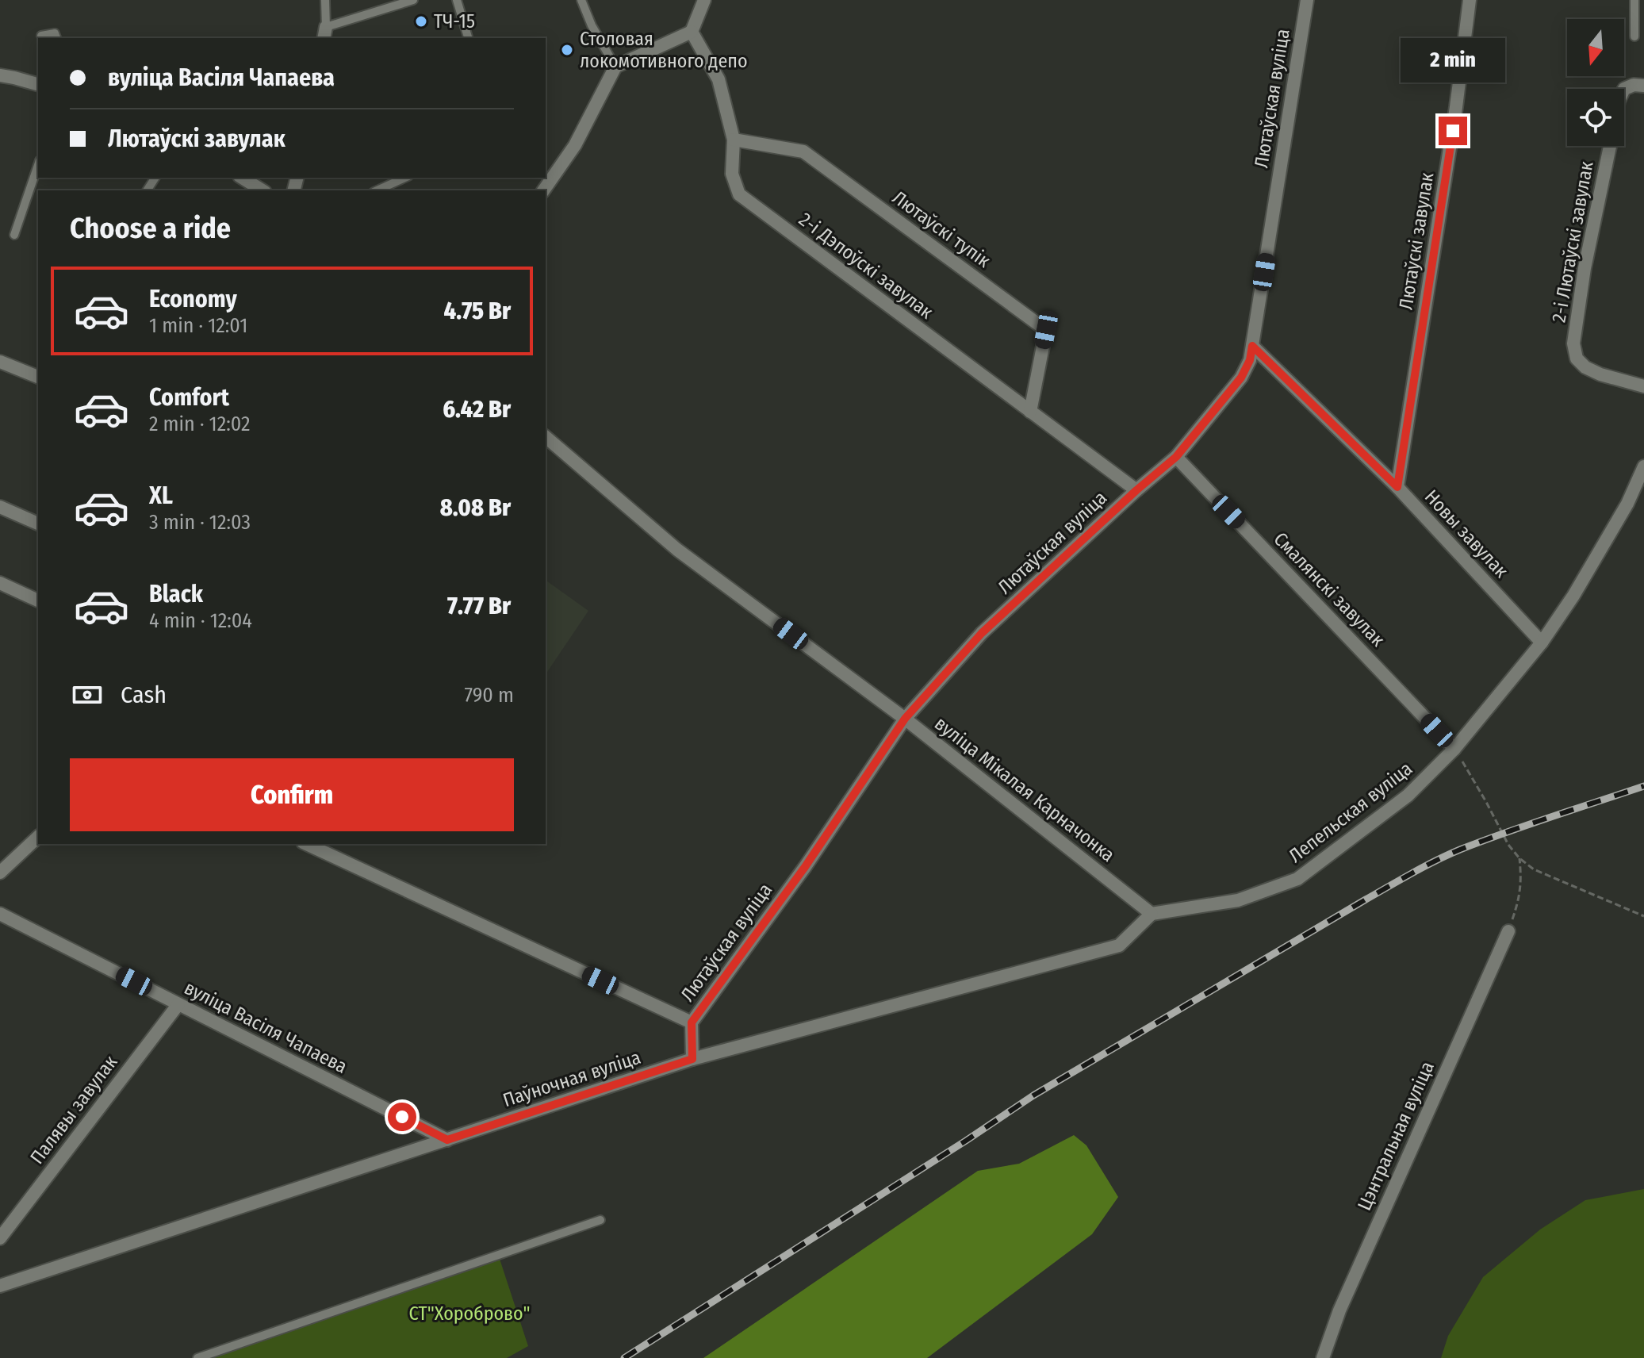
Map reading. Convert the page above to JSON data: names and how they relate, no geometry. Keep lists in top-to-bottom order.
{
  "streets": {
    "street": [
      "Лютаўская вуліца",
      "Лютаўскі тупік",
      "Лютаўскі завулак",
      "2-і Лютаўскі завулак",
      "2-і Дэпоўскі завулак",
      "Новы завулак",
      "Смалянскі завулак",
      "вуліца Мікалая Карначонка",
      "Лепельская вуліца",
      "вуліца Васіля Чапаева",
      "Паўночная вуліца",
      "Палявы завулак",
      "Цэнтральная вуліца"
    ]
  },
  "crossings": [
    ["Лютаўская вуліца", "2-і Дэпоўскі завулак"],
    ["Лютаўская вуліца", "Новы завулак"],
    ["Лютаўская вуліца", "Смалянскі завулак"],
    ["Лютаўская вуліца", "вуліца Мікалая Карначонка"],
    ["Лютаўская вуліца", "Паўночная вуліца"],
    ["Лютаўскі тупік", "2-і Дэпоўскі завулак"],
    ["Лютаўскі завулак", "Новы завулак"],
    ["Новы завулак", "Лепельская вуліца"],
    ["Смалянскі завулак", "Лепельская вуліца"],
    ["вуліца Мікалая Карначонка", "Лепельская вуліца"],
    ["вуліца Мікалая Карначонка", "Паўночная вуліца"],
    ["Лепельская вуліца", "Паўночная вуліца"],
    ["вуліца Васіля Чапаева", "Паўночная вуліца"],
    ["вуліца Васіля Чапаева", "Палявы завулак"]
  ],
  "parks": ["СТ\"Хороброво\""],
  "places": ["ТЧ-15", "Столовая локомотивного депо"],
  "north": "bottom",
  "page": {
    "bubble": "2 min",
    "banner": ["вуліца Васіля Чапаева", "Лютаўскі завулак"],
    "heading": "Choose a ride",
    "list": [
      {
        "name": "Economy",
        "note": "1 min · 12:01",
        "value": "4.75 Br"
      },
      {
        "name": "Comfort",
        "note": "2 min · 12:02",
        "value": "6.42 Br"
      },
      {
        "name": "XL",
        "note": "3 min · 12:03",
        "value": "8.08 Br"
      },
      {
        "name": "Black",
        "note": "4 min · 12:04",
        "value": "7.77 Br"
      }
    ],
    "pay": ["Cash", "790 m"],
    "buttons": "Confirm"
  }
}
